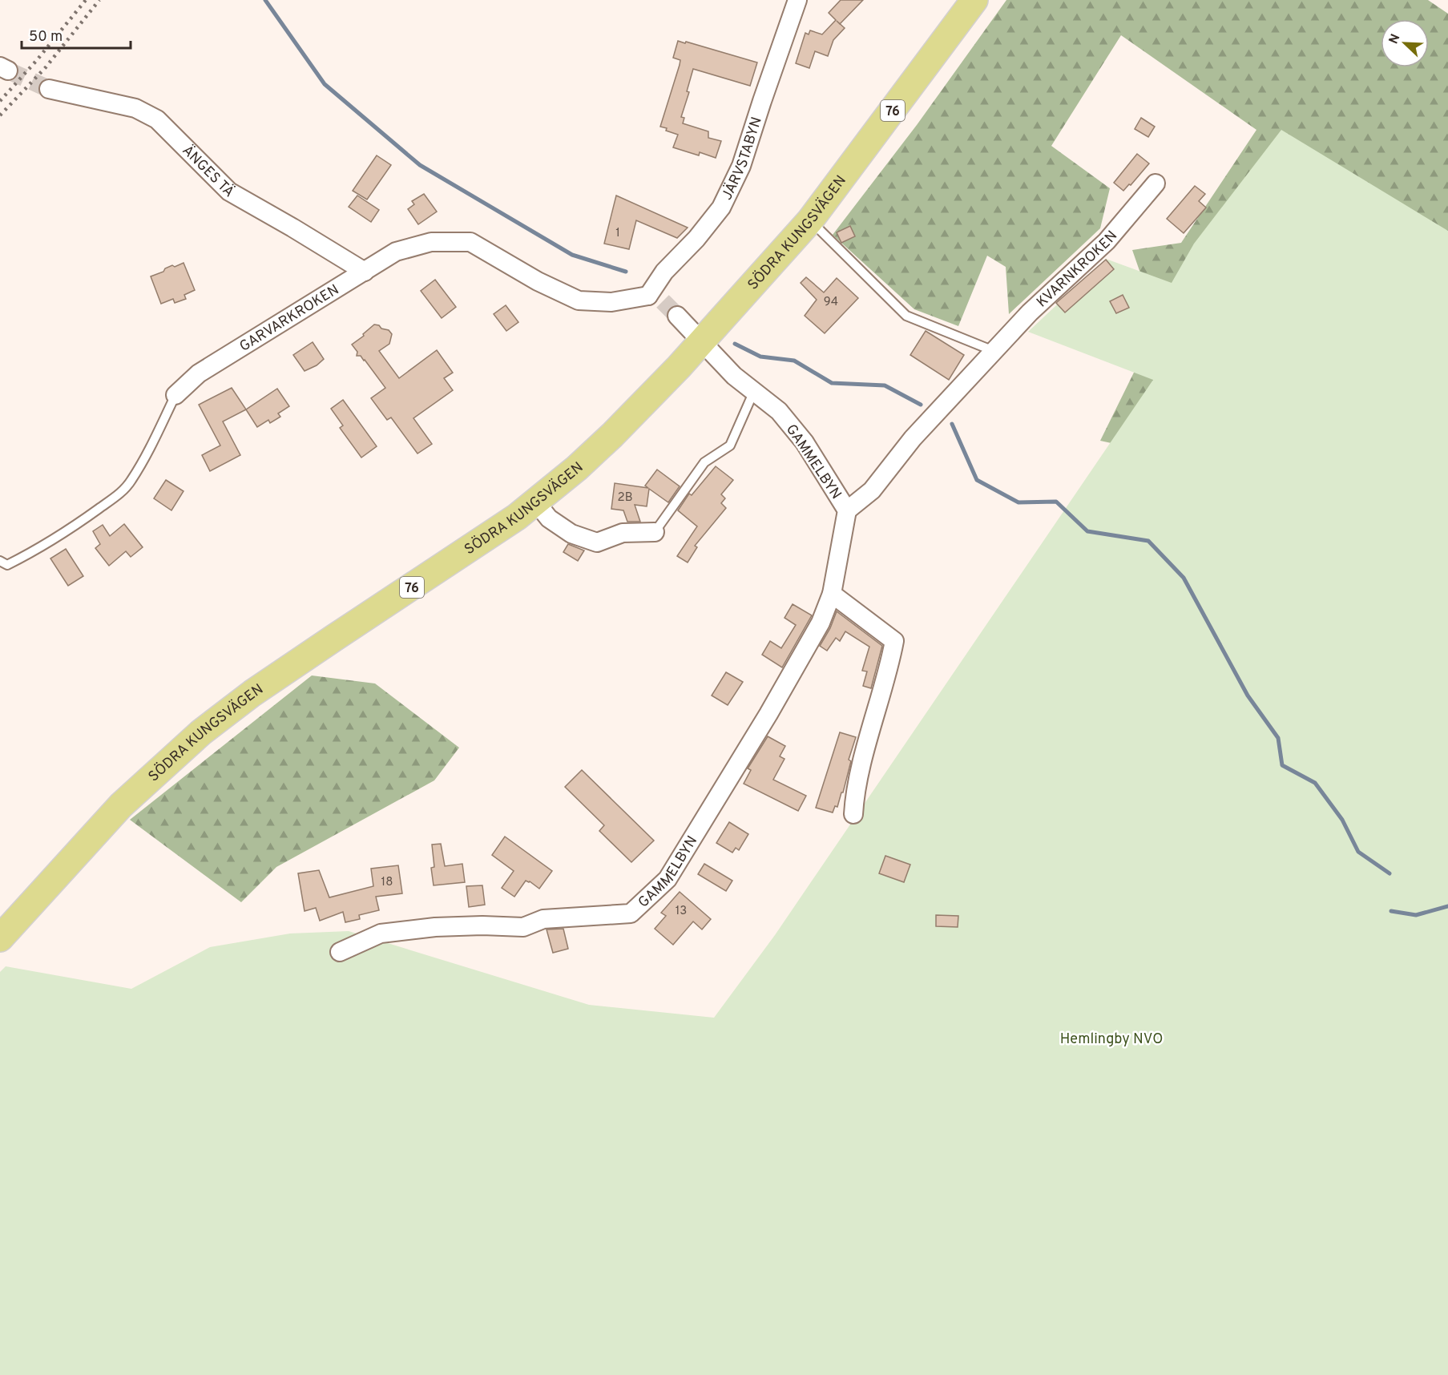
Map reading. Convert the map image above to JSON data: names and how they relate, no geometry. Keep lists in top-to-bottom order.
{
  "streets": {
    "main road": ["76", "SÖDRA KUNGSVÄGEN"],
    "street": [
      "JÄRVSTABYN",
      "ÄNGES TÄ",
      "KVARNKROKEN",
      "GARVARKROKEN",
      "GAMMELBYN"
    ]
  },
  "crossings": [
    ["JÄRVSTABYN", "GARVARKROKEN"],
    ["ÄNGES TÄ", "GARVARKROKEN"],
    ["SÖDRA KUNGSVÄGEN", "GAMMELBYN"],
    ["KVARNKROKEN", "GAMMELBYN"]
  ],
  "parks": ["Hemlingby NVO"],
  "house_numbers": [
    "1",
    "94",
    "2B",
    "18",
    "13"
  ],
  "scale_bar": "50 m",
  "north": "top left"
}
